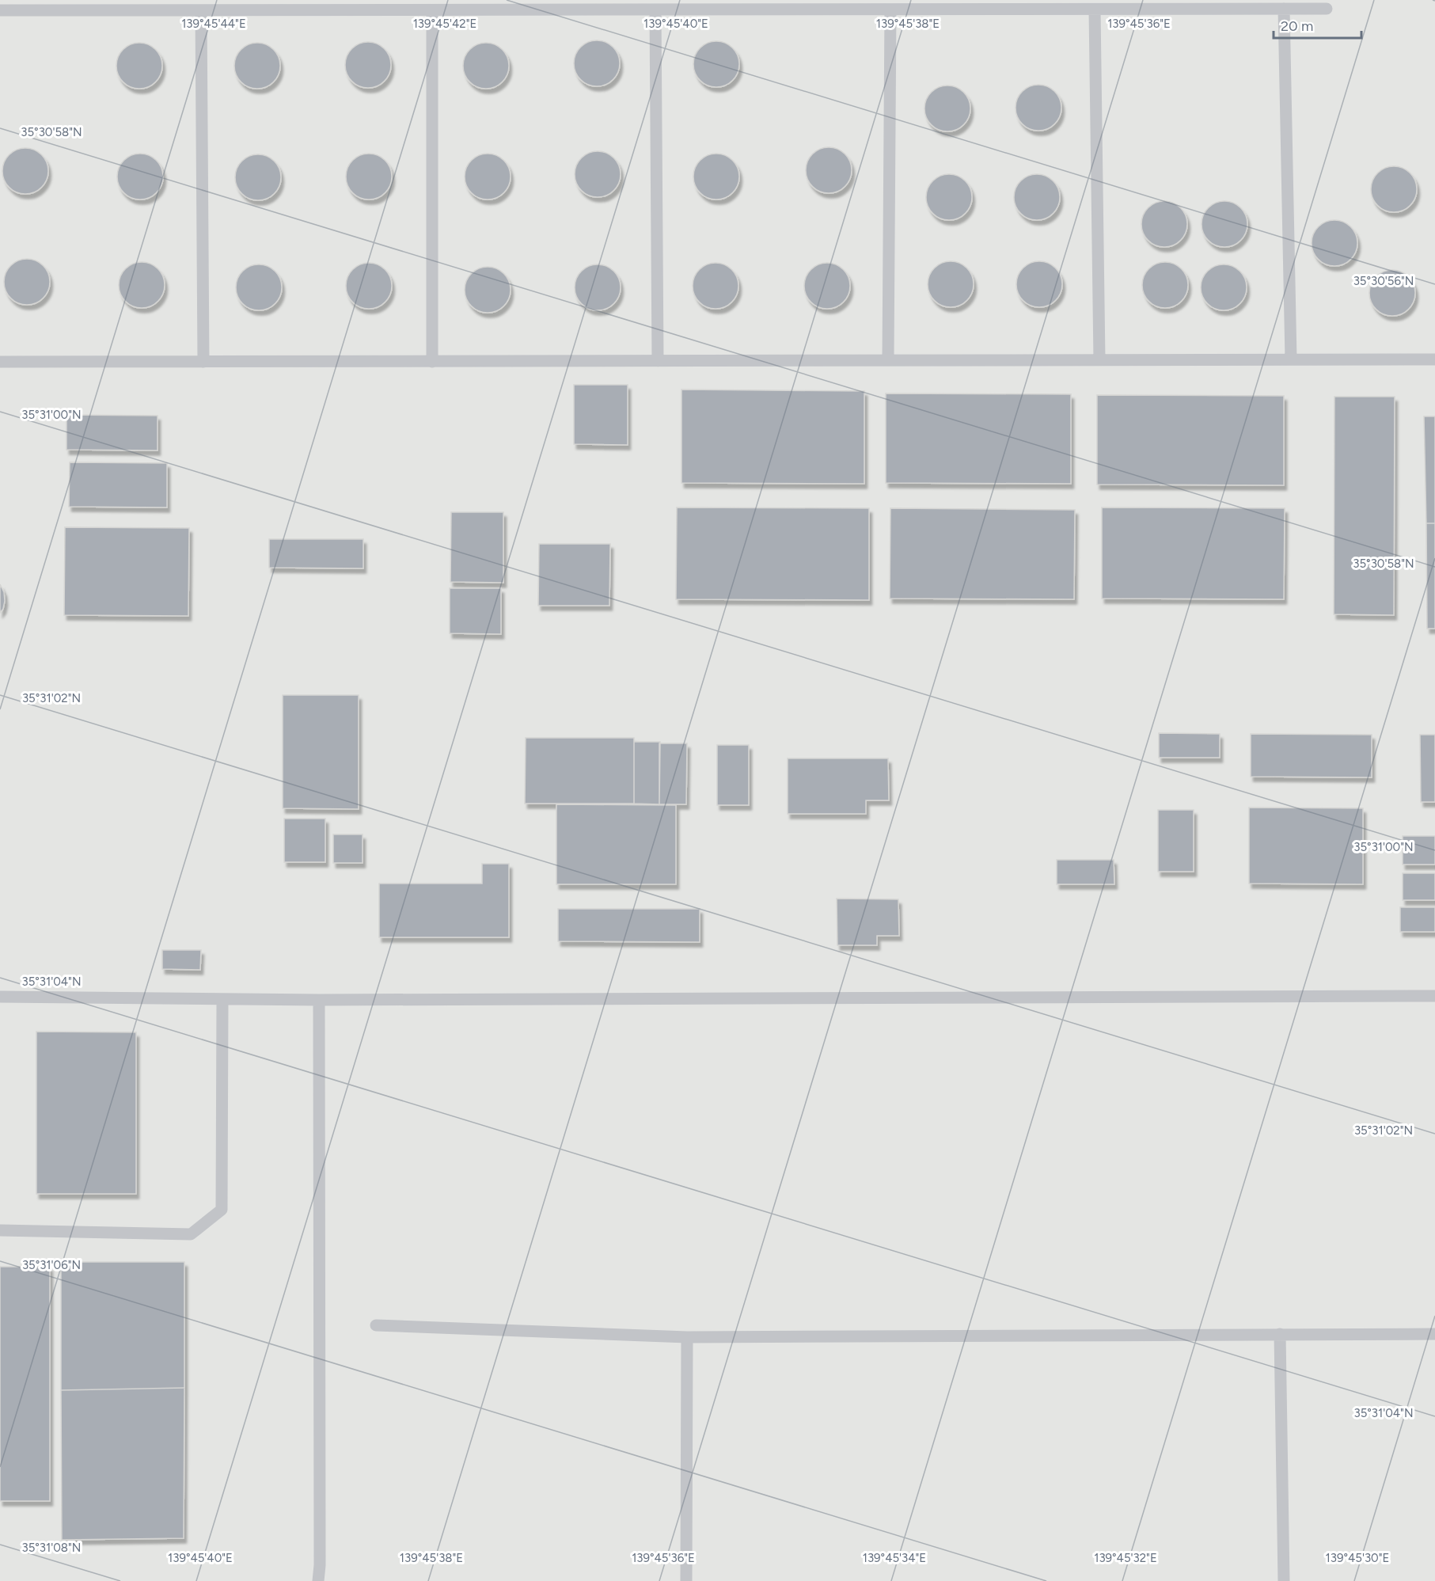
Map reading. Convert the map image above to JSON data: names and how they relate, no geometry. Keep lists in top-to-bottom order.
{
  "scale_bar": "20 m",
  "coordinates": [
    "139°45'44\"E",
    "139°45'42\"E",
    "139°45'40\"E",
    "139°45'38\"E",
    "139°45'36\"E",
    "35°30'58\"N",
    "35°30'56\"N",
    "35°31'00\"N",
    "35°31'02\"N",
    "35°31'04\"N",
    "35°31'06\"N",
    "35°31'08\"N",
    "139°45'34\"E",
    "139°45'32\"E",
    "139°45'30\"E"
  ]
}
